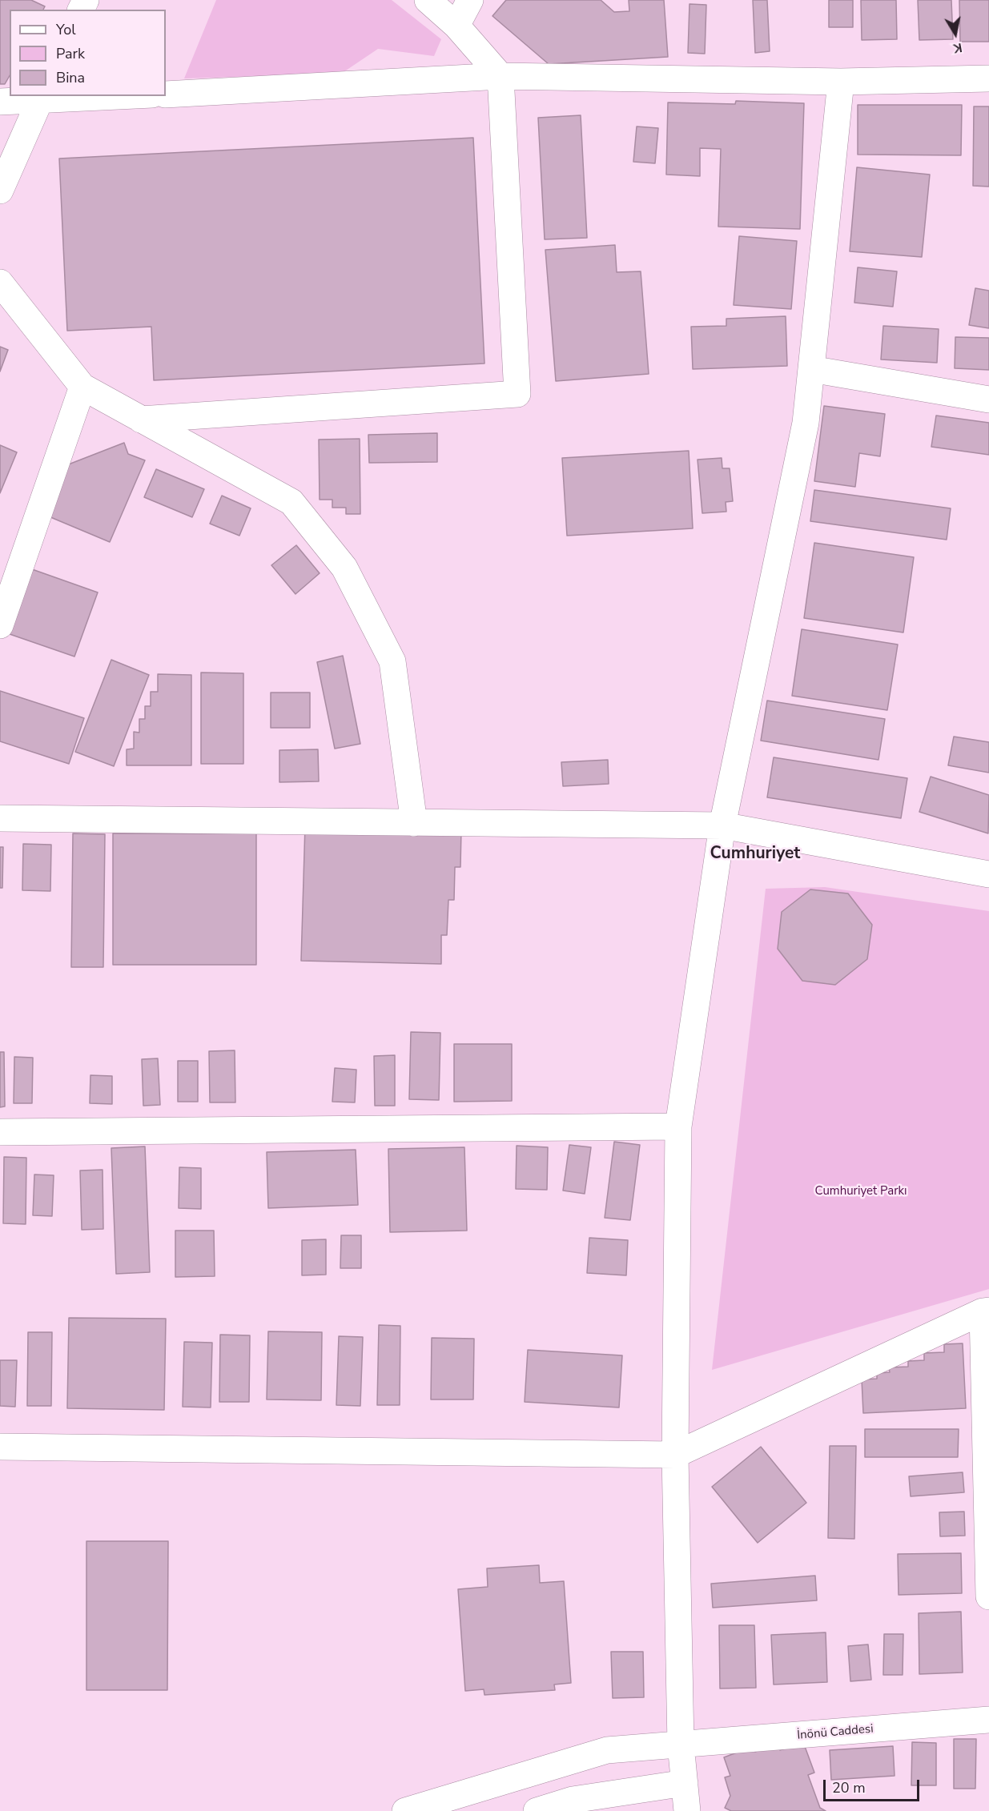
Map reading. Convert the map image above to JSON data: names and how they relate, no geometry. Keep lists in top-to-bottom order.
{
  "streets": {
    "street": ["İnönü Caddesi"]
  },
  "districts": ["Cumhuriyet"],
  "parks": ["Cumhuriyet Parkı"],
  "legend": ["Yol", "Park", "Bina"],
  "scale_bar": "20 m",
  "north": "bottom"
}
